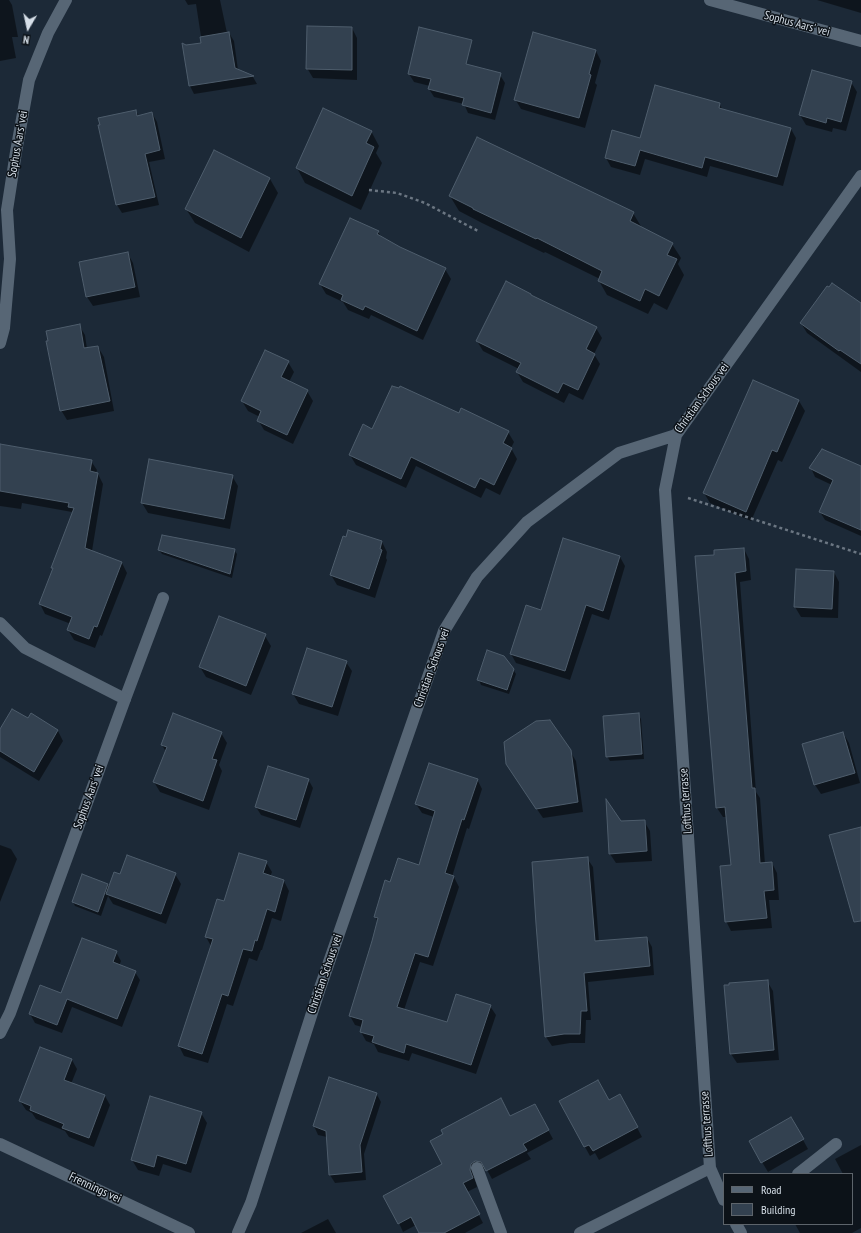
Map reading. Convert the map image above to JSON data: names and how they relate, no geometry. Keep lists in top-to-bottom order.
{
  "streets": {
    "street": [
      "Sophus Aars' vei",
      "Christian Schous vei",
      "Lofthus terrasse",
      "Frennings vei"
    ]
  },
  "crossings": [
    ["Christian Schous vei", "Lofthus terrasse"]
  ],
  "legend": ["Road", "Building"],
  "north": "bottom"
}
